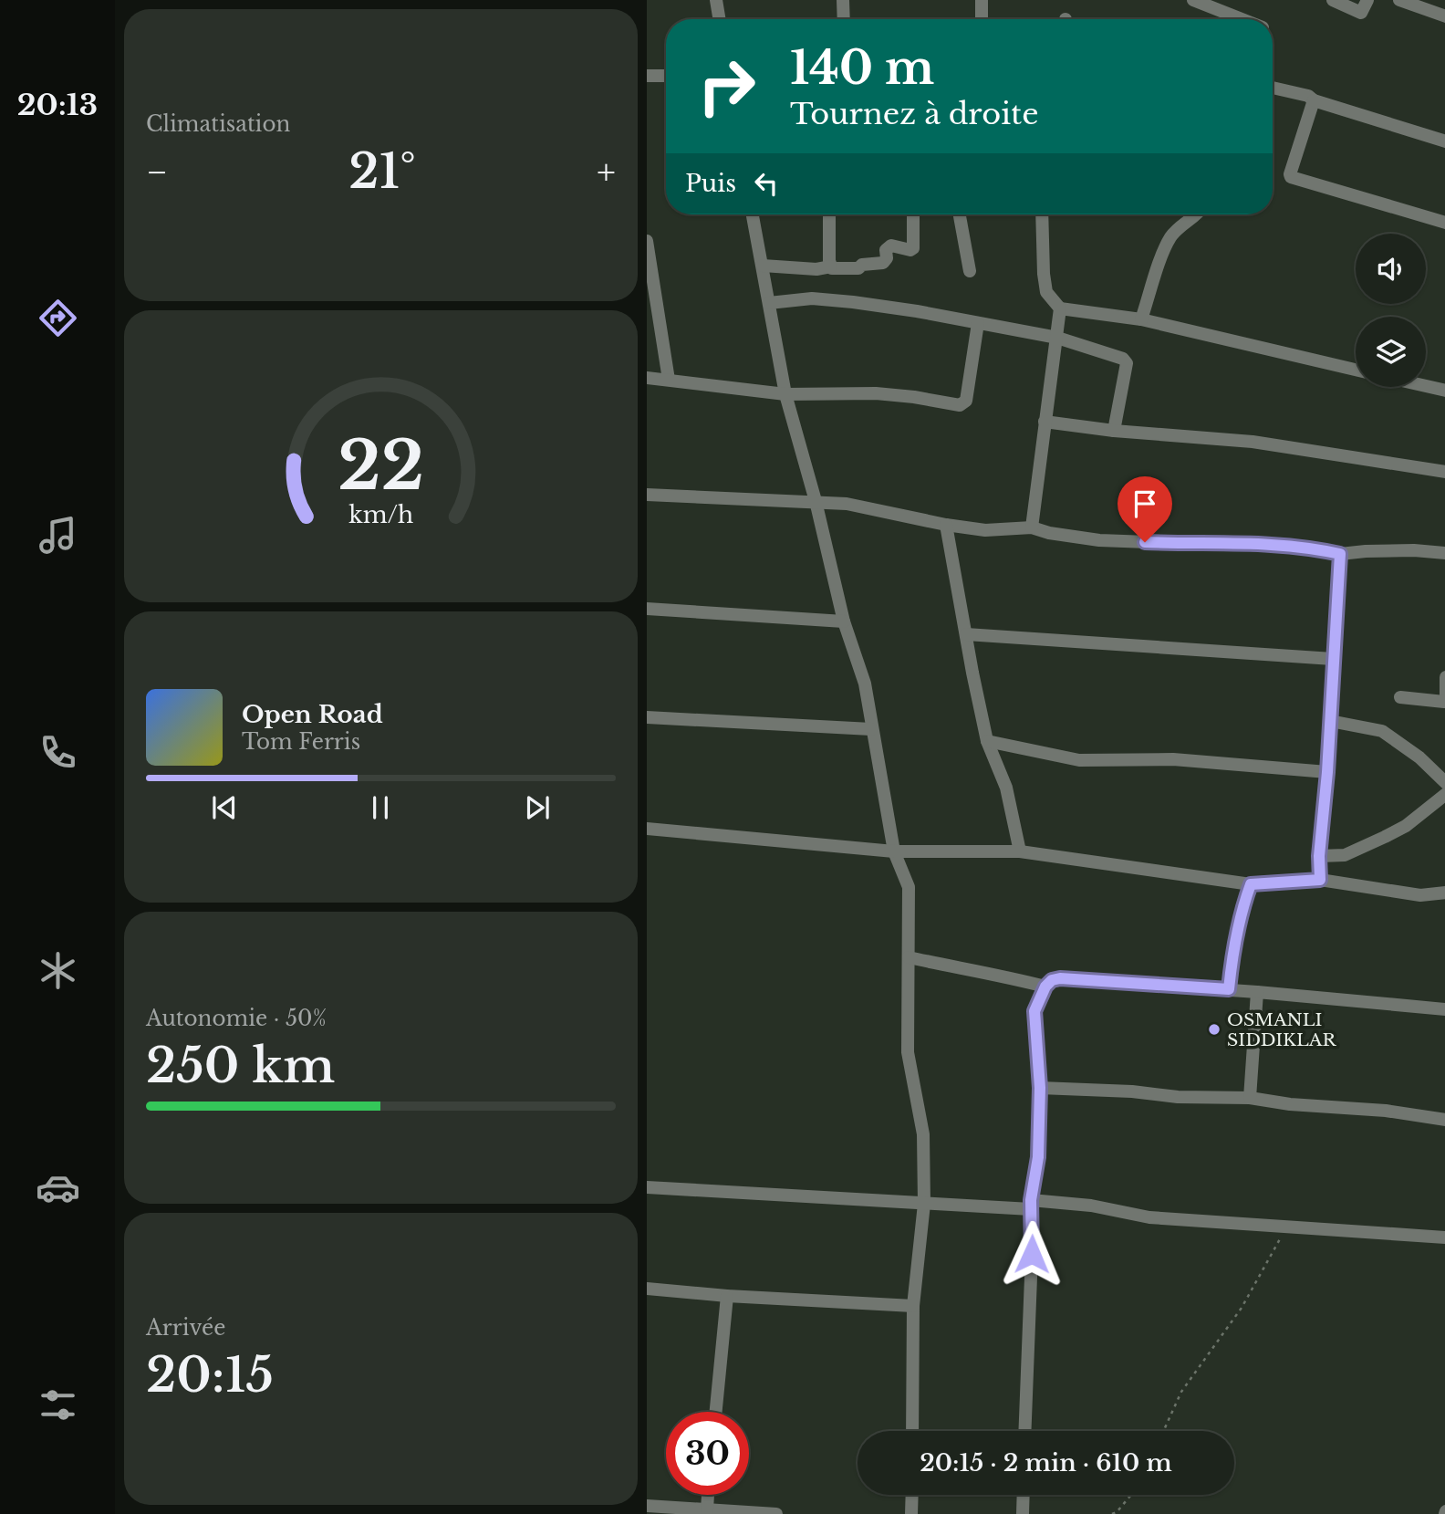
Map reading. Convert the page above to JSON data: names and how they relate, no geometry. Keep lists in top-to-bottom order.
{
  "places": ["OSMANLI SIDDIKLAR"],
  "page": {
    "tabs": "20:13",
    "tile": [
      "Climatisation",
      ["Autonomie · 50%", "250 km"],
      ["Arrivée", "20:15"]
    ],
    "turn": ["140 m", "Tournez à droite"],
    "heat": ["−", "21°", "+"],
    "then": "Puis",
    "song": ["Open Road", "Tom Ferris"],
    "limit": "30",
    "trip": "20:15 · 2 min · 610 m",
    "gauge": ["22", "km/h"]
  }
}
